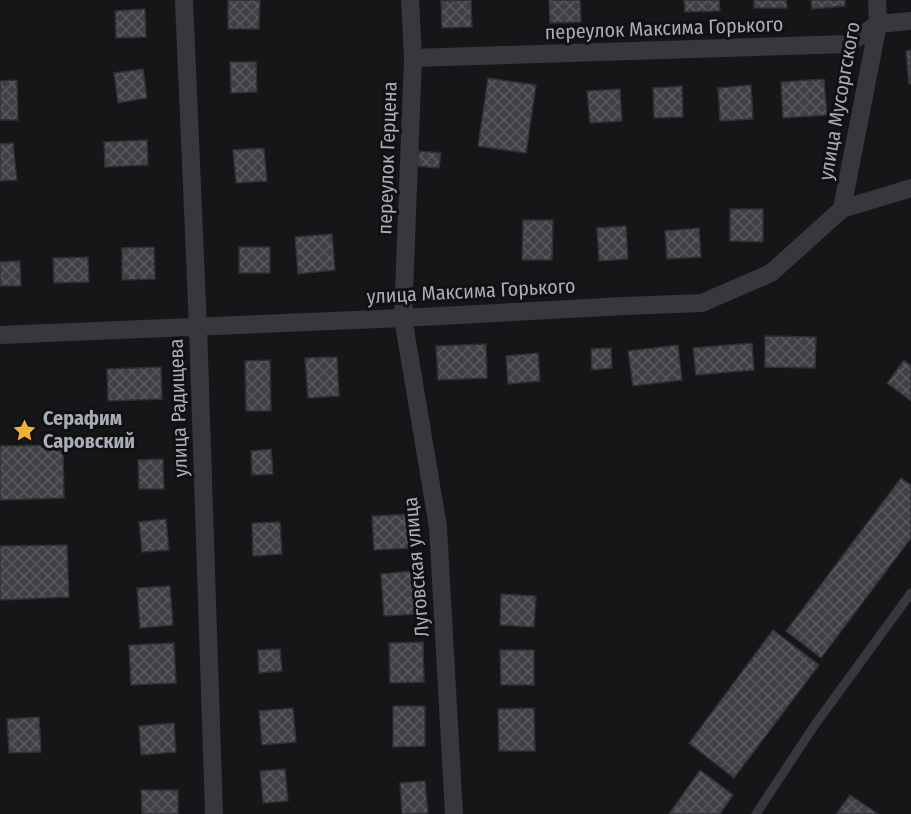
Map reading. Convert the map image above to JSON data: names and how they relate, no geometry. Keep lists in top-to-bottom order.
{
  "streets": {
    "street": [
      "переулок Максима Горького",
      "улица Мусоргского",
      "переулок Герцена",
      "улица Максима Горького",
      "улица Радищева",
      "Луговская улица"
    ]
  },
  "crossings": [
    ["переулок Максима Горького", "улица Мусоргского"],
    ["переулок Максима Горького", "переулок Герцена"],
    ["улица Мусоргского", "улица Максима Горького"],
    ["переулок Герцена", "улица Максима Горького"],
    ["переулок Герцена", "Луговская улица"],
    ["улица Максима Горького", "улица Радищева"],
    ["улица Максима Горького", "Луговская улица"]
  ],
  "places": {
    "place": ["Серафим Саровский"]
  }
}
